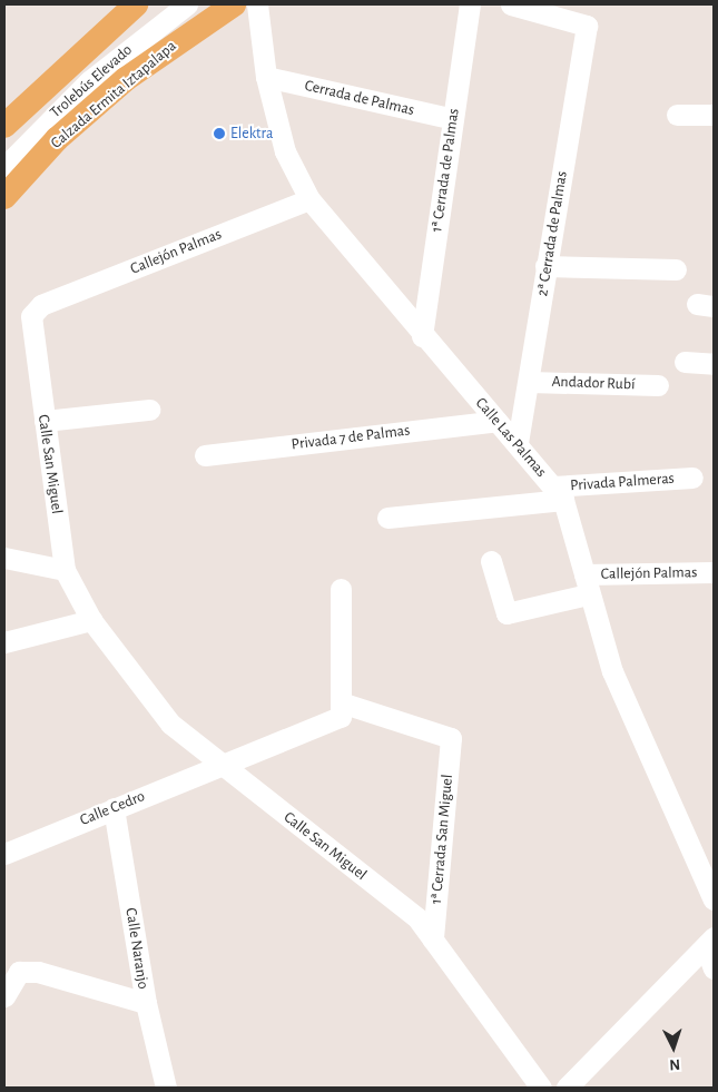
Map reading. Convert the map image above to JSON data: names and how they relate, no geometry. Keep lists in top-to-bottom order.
{
  "streets": {
    "main road": ["Calzada Ermita Iztapalapa"],
    "street": [
      "Trolebús Elevado",
      "Cerrada de Palmas",
      "1ª Cerrada de Palmas",
      "2ª Cerrada de Palmas",
      "Callejón Palmas",
      "Andador Rubí",
      "Privada 7 de Palmas",
      "Calle Las Palmas",
      "Calle San Miguel",
      "Privada Palmeras",
      "Calle Cedro",
      "1ª Cerrada San Miguel",
      "Calle Naranjo"
    ]
  },
  "crossings": [
    ["Cerrada de Palmas", "1ª Cerrada de Palmas"],
    ["Cerrada de Palmas", "Calle Las Palmas"],
    ["1ª Cerrada de Palmas", "Calle Las Palmas"],
    ["2ª Cerrada de Palmas", "Andador Rubí"],
    ["2ª Cerrada de Palmas", "Calle Las Palmas"],
    ["Callejón Palmas", "Calle Las Palmas"],
    ["Callejón Palmas", "Calle San Miguel"],
    ["Privada 7 de Palmas", "Calle Las Palmas"],
    ["Calle Las Palmas", "Privada Palmeras"],
    ["Calle San Miguel", "Calle Cedro"],
    ["Calle San Miguel", "1ª Cerrada San Miguel"],
    ["Calle Cedro", "1ª Cerrada San Miguel"],
    ["Calle Cedro", "Calle Naranjo"]
  ],
  "places": ["Elektra"],
  "north": "bottom"
}
